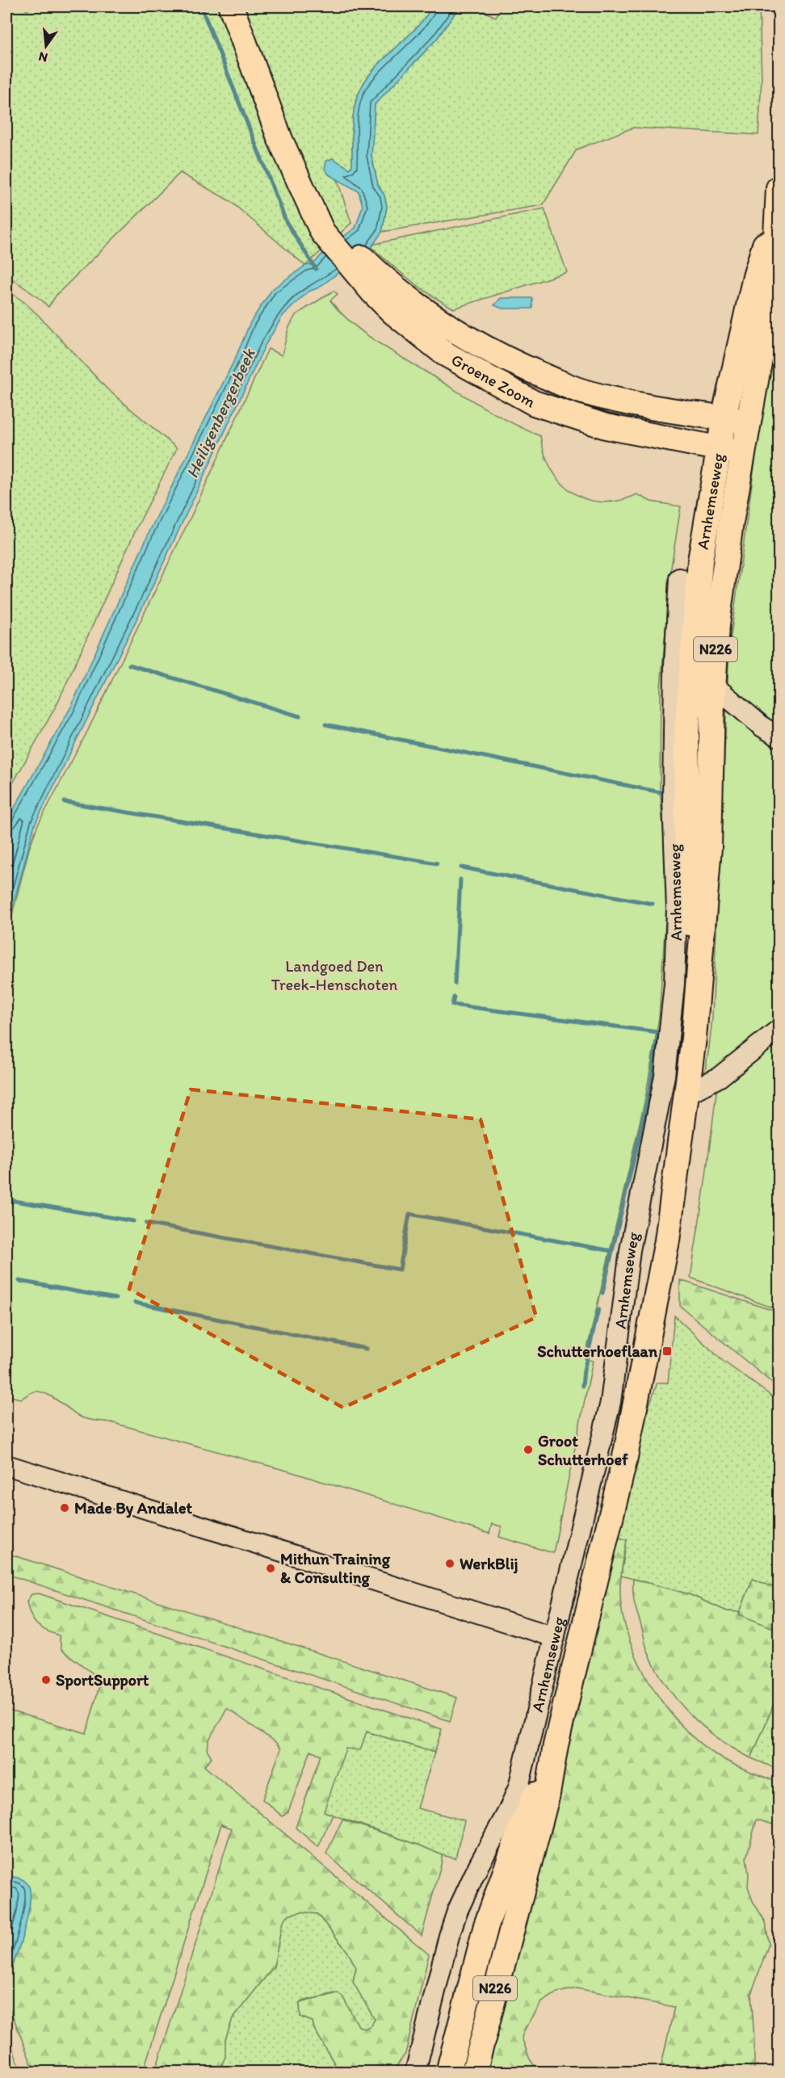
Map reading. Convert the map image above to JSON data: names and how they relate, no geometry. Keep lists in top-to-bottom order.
{
  "streets": {
    "main road": ["Groene Zoom", "Arnhemseweg", "N226"]
  },
  "crossings": [
    ["Groene Zoom", "Arnhemseweg"]
  ],
  "water": ["Heiligenbergerbeek"],
  "parks": ["Landgoed Den Treek-Henschoten"],
  "places": {
    "transit": ["Schutterhoeflaan"],
    "other": [
      "Groot Schutterhoef",
      "Made By Andalet",
      "WerkBlij",
      "Mithun Training & Consulting",
      "SportSupport"
    ]
  },
  "north": "bottom"
}
